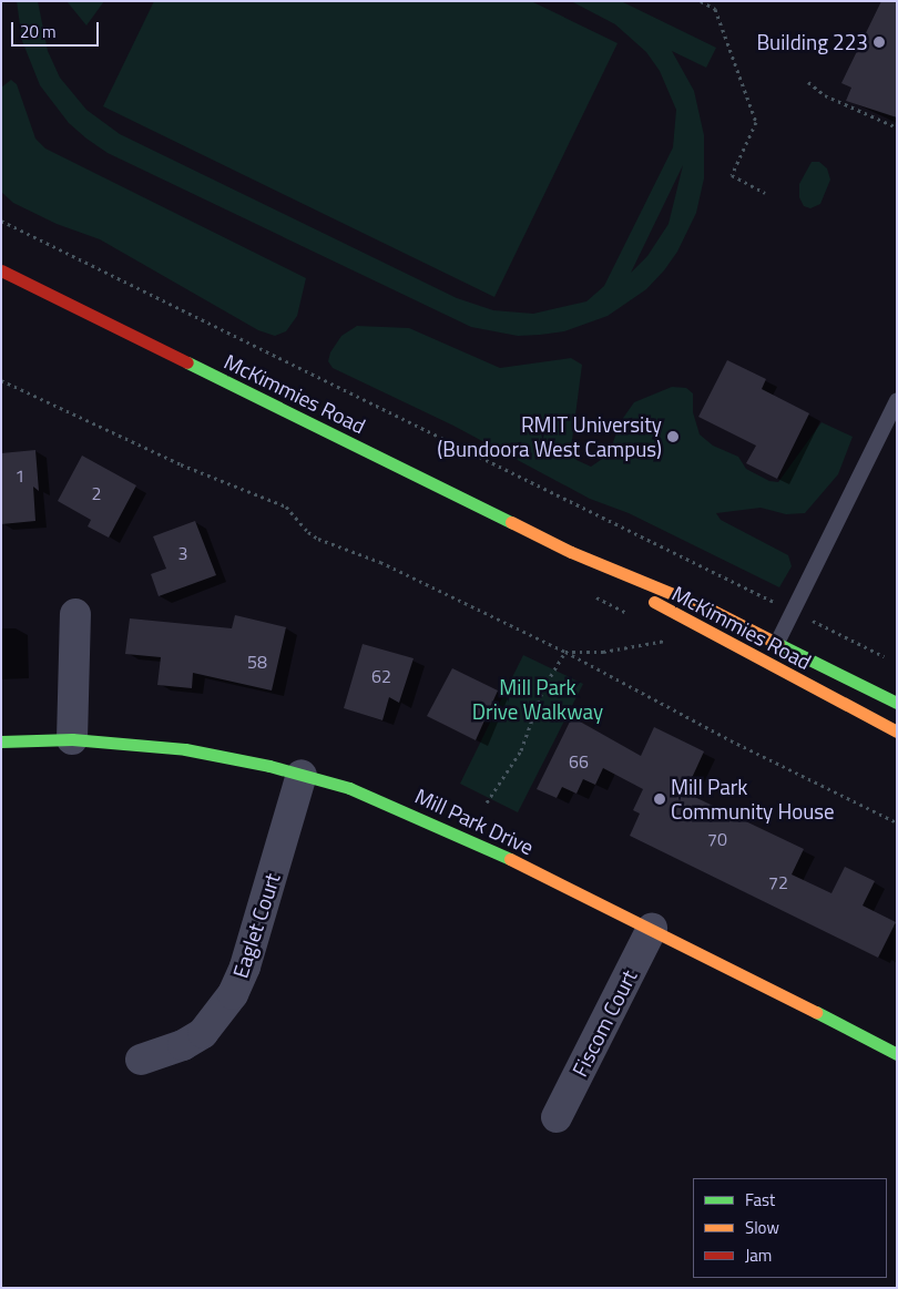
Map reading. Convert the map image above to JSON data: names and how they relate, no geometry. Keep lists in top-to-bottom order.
{
  "streets": {
    "main road": ["McKimmies Road", "Mill Park Drive"],
    "street": ["Eaglet Court", "Fiscom Court"]
  },
  "crossings": [
    ["Mill Park Drive", "Eaglet Court"],
    ["Mill Park Drive", "Fiscom Court"]
  ],
  "parks": ["Mill Park Drive Walkway"],
  "places": ["Building 223", "RMIT University (Bundoora West Campus)", "Mill Park Community House"],
  "house_numbers": [
    "1",
    "2",
    "3",
    "58",
    "62",
    "66",
    "70",
    "72"
  ],
  "legend": ["Fast", "Slow", "Jam"],
  "scale_bar": "20 m"
}
